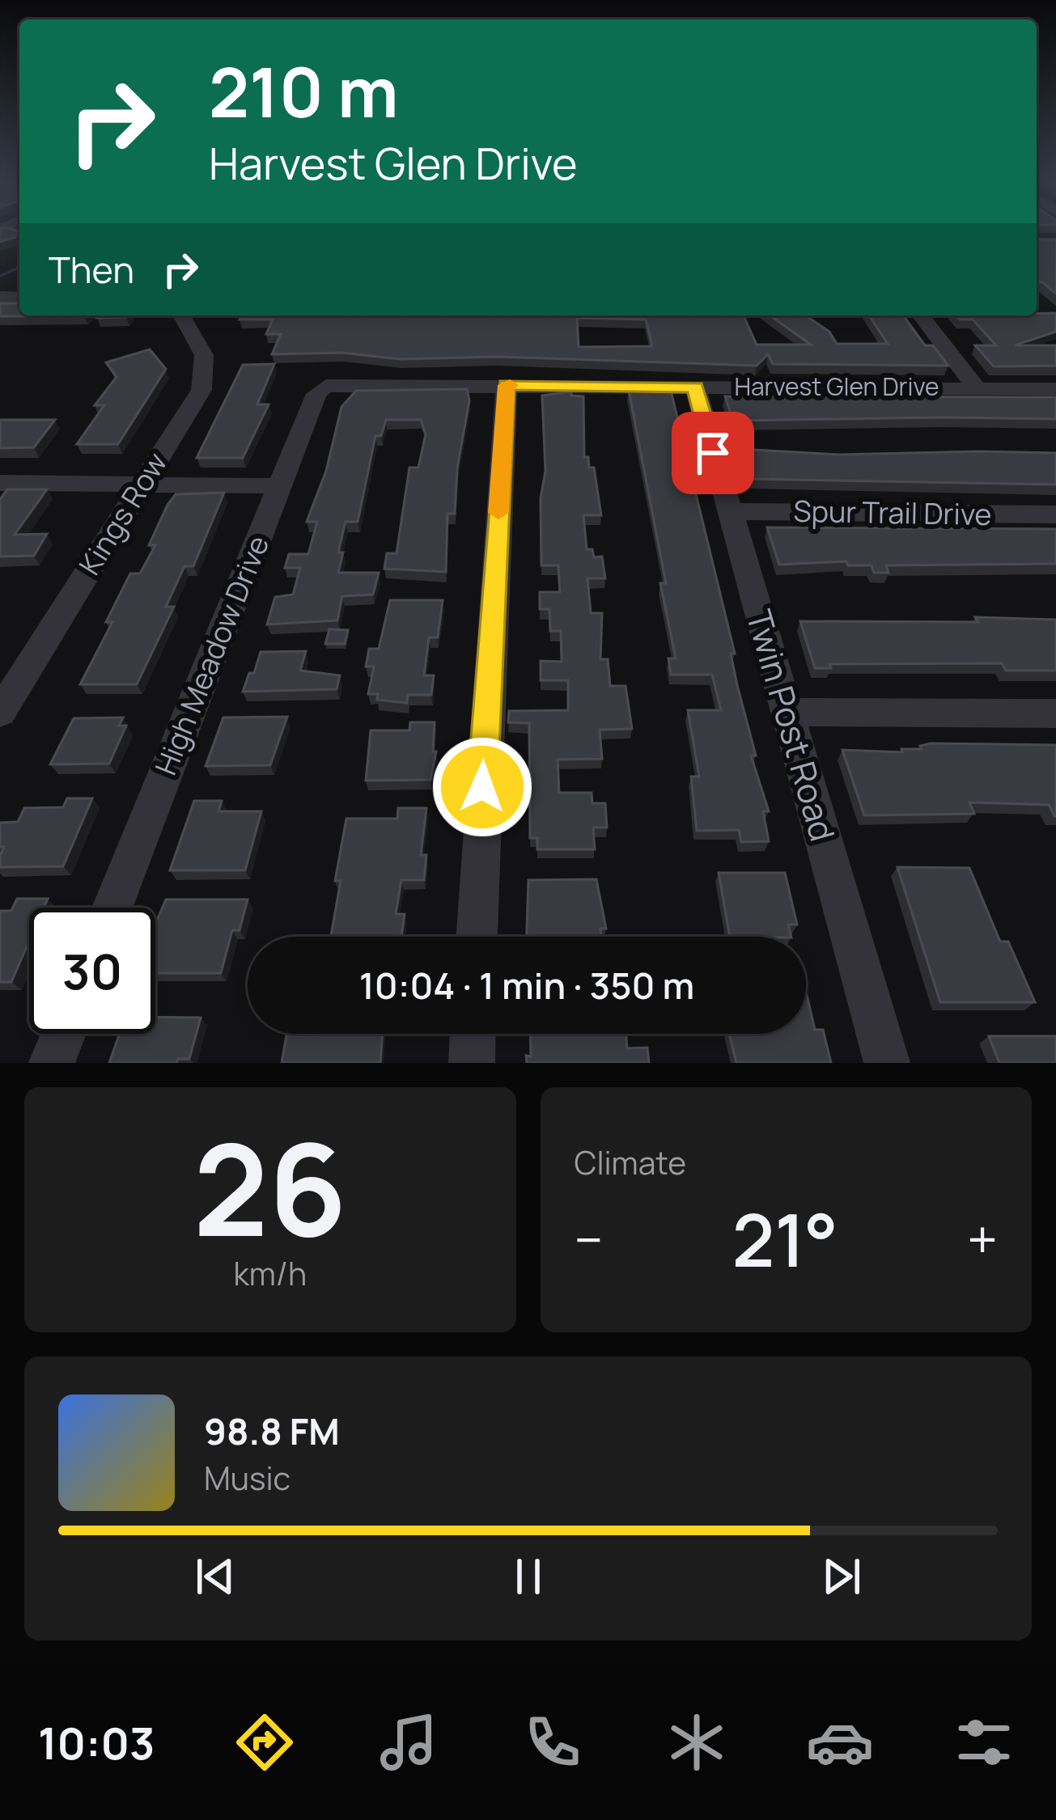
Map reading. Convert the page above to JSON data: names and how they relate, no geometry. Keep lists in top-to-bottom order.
{
  "streets": {
    "street": [
      "Harvest Glen Drive",
      "Spur Trail Drive",
      "Kings Row",
      "High Meadow Drive",
      "Twin Post Road"
    ]
  },
  "crossings": [
    ["Harvest Glen Drive", "High Meadow Drive"],
    ["Harvest Glen Drive", "Twin Post Road"],
    ["Spur Trail Drive", "Twin Post Road"]
  ],
  "page": {
    "turn": ["210 m", "Harvest Glen Drive"],
    "then": "Then",
    "limit": "30",
    "trip": "10:04 · 1 min · 350 m",
    "tile": [
      ["26", "km/h"],
      "Climate"
    ],
    "heat": ["−", "21°", "+"],
    "song": ["98.8 FM", "Music"],
    "tabs": "10:03"
  }
}
